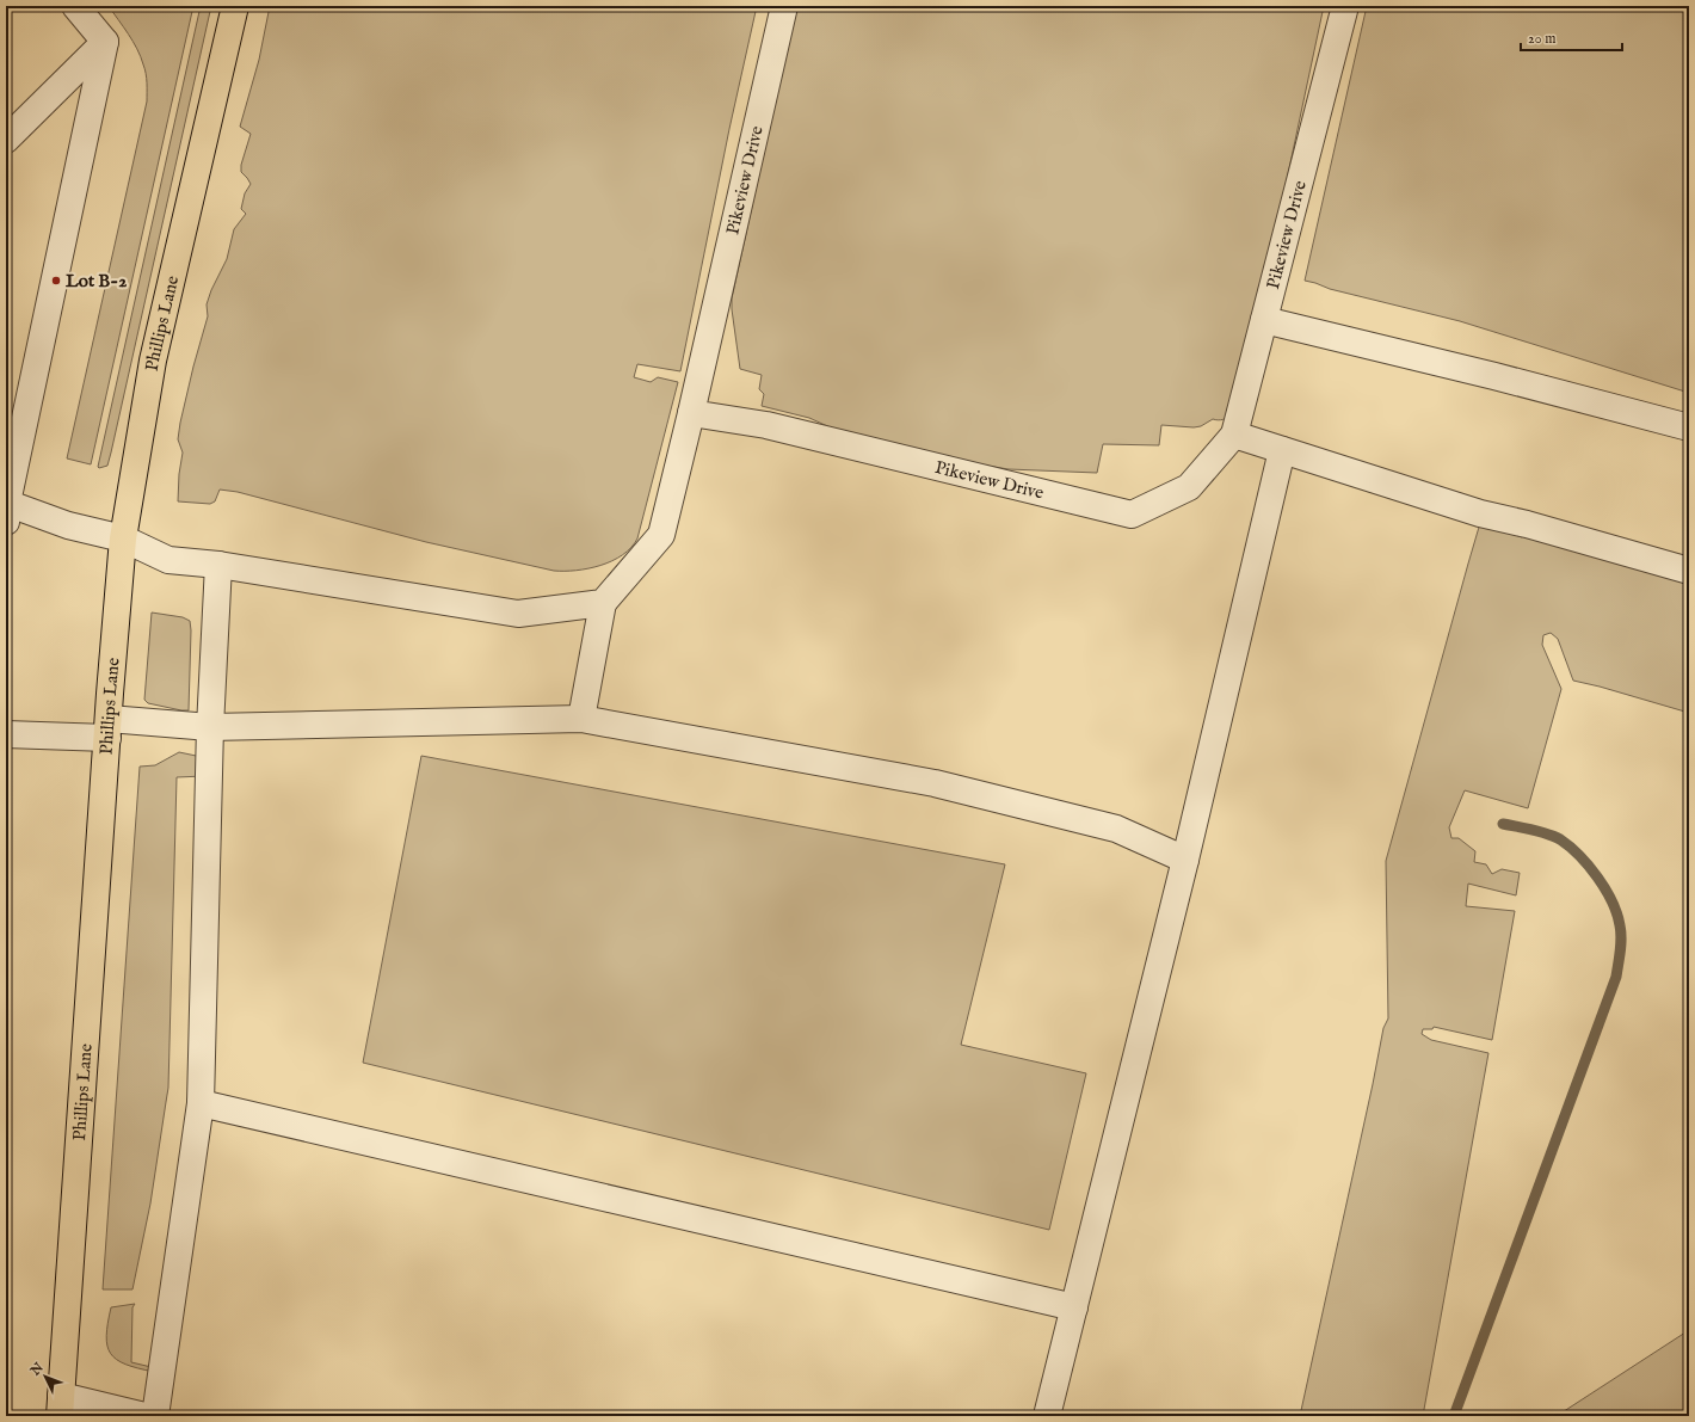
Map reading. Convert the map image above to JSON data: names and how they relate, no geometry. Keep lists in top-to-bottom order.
{
  "streets": {
    "main road": ["Phillips Lane"],
    "lane": ["Pikeview Drive"]
  },
  "places": ["Lot B-2"],
  "scale_bar": "20 m",
  "north": "top left"
}
